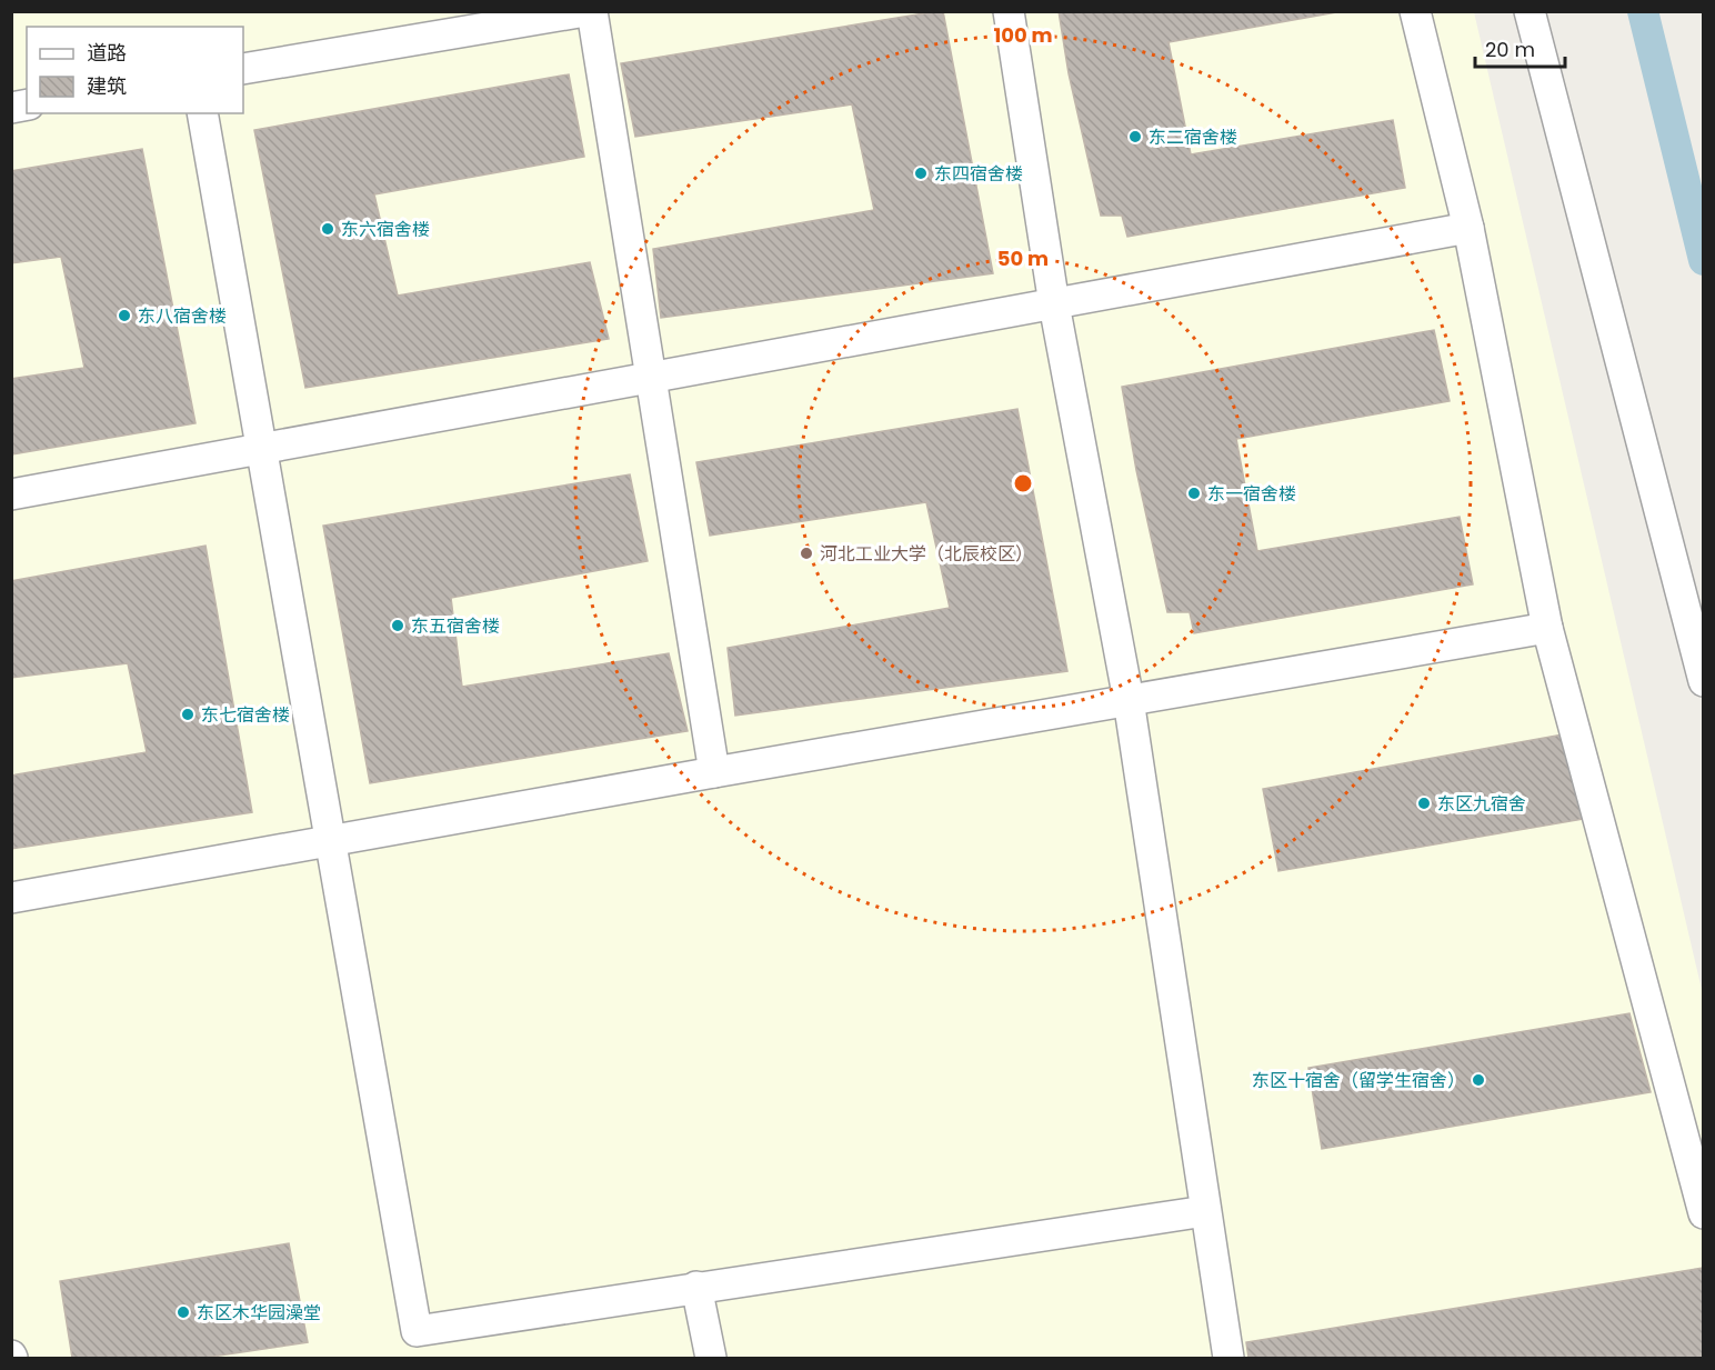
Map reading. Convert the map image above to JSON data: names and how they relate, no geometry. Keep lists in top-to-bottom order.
{
  "places": [
    "东二宿舍楼",
    "东四宿舍楼",
    "东六宿舍楼",
    "东八宿舍楼",
    "东一宿舍楼",
    "河北工业大学（北辰校区）",
    "东五宿舍楼",
    "东七宿舍楼",
    "东区九宿舍",
    "东区十宿舍（留学生宿舍）",
    "东区木华园澡堂"
  ],
  "legend": ["道路", "建筑"],
  "scale_bar": "20 m",
  "rings": ["100 m", "50 m"]
}
